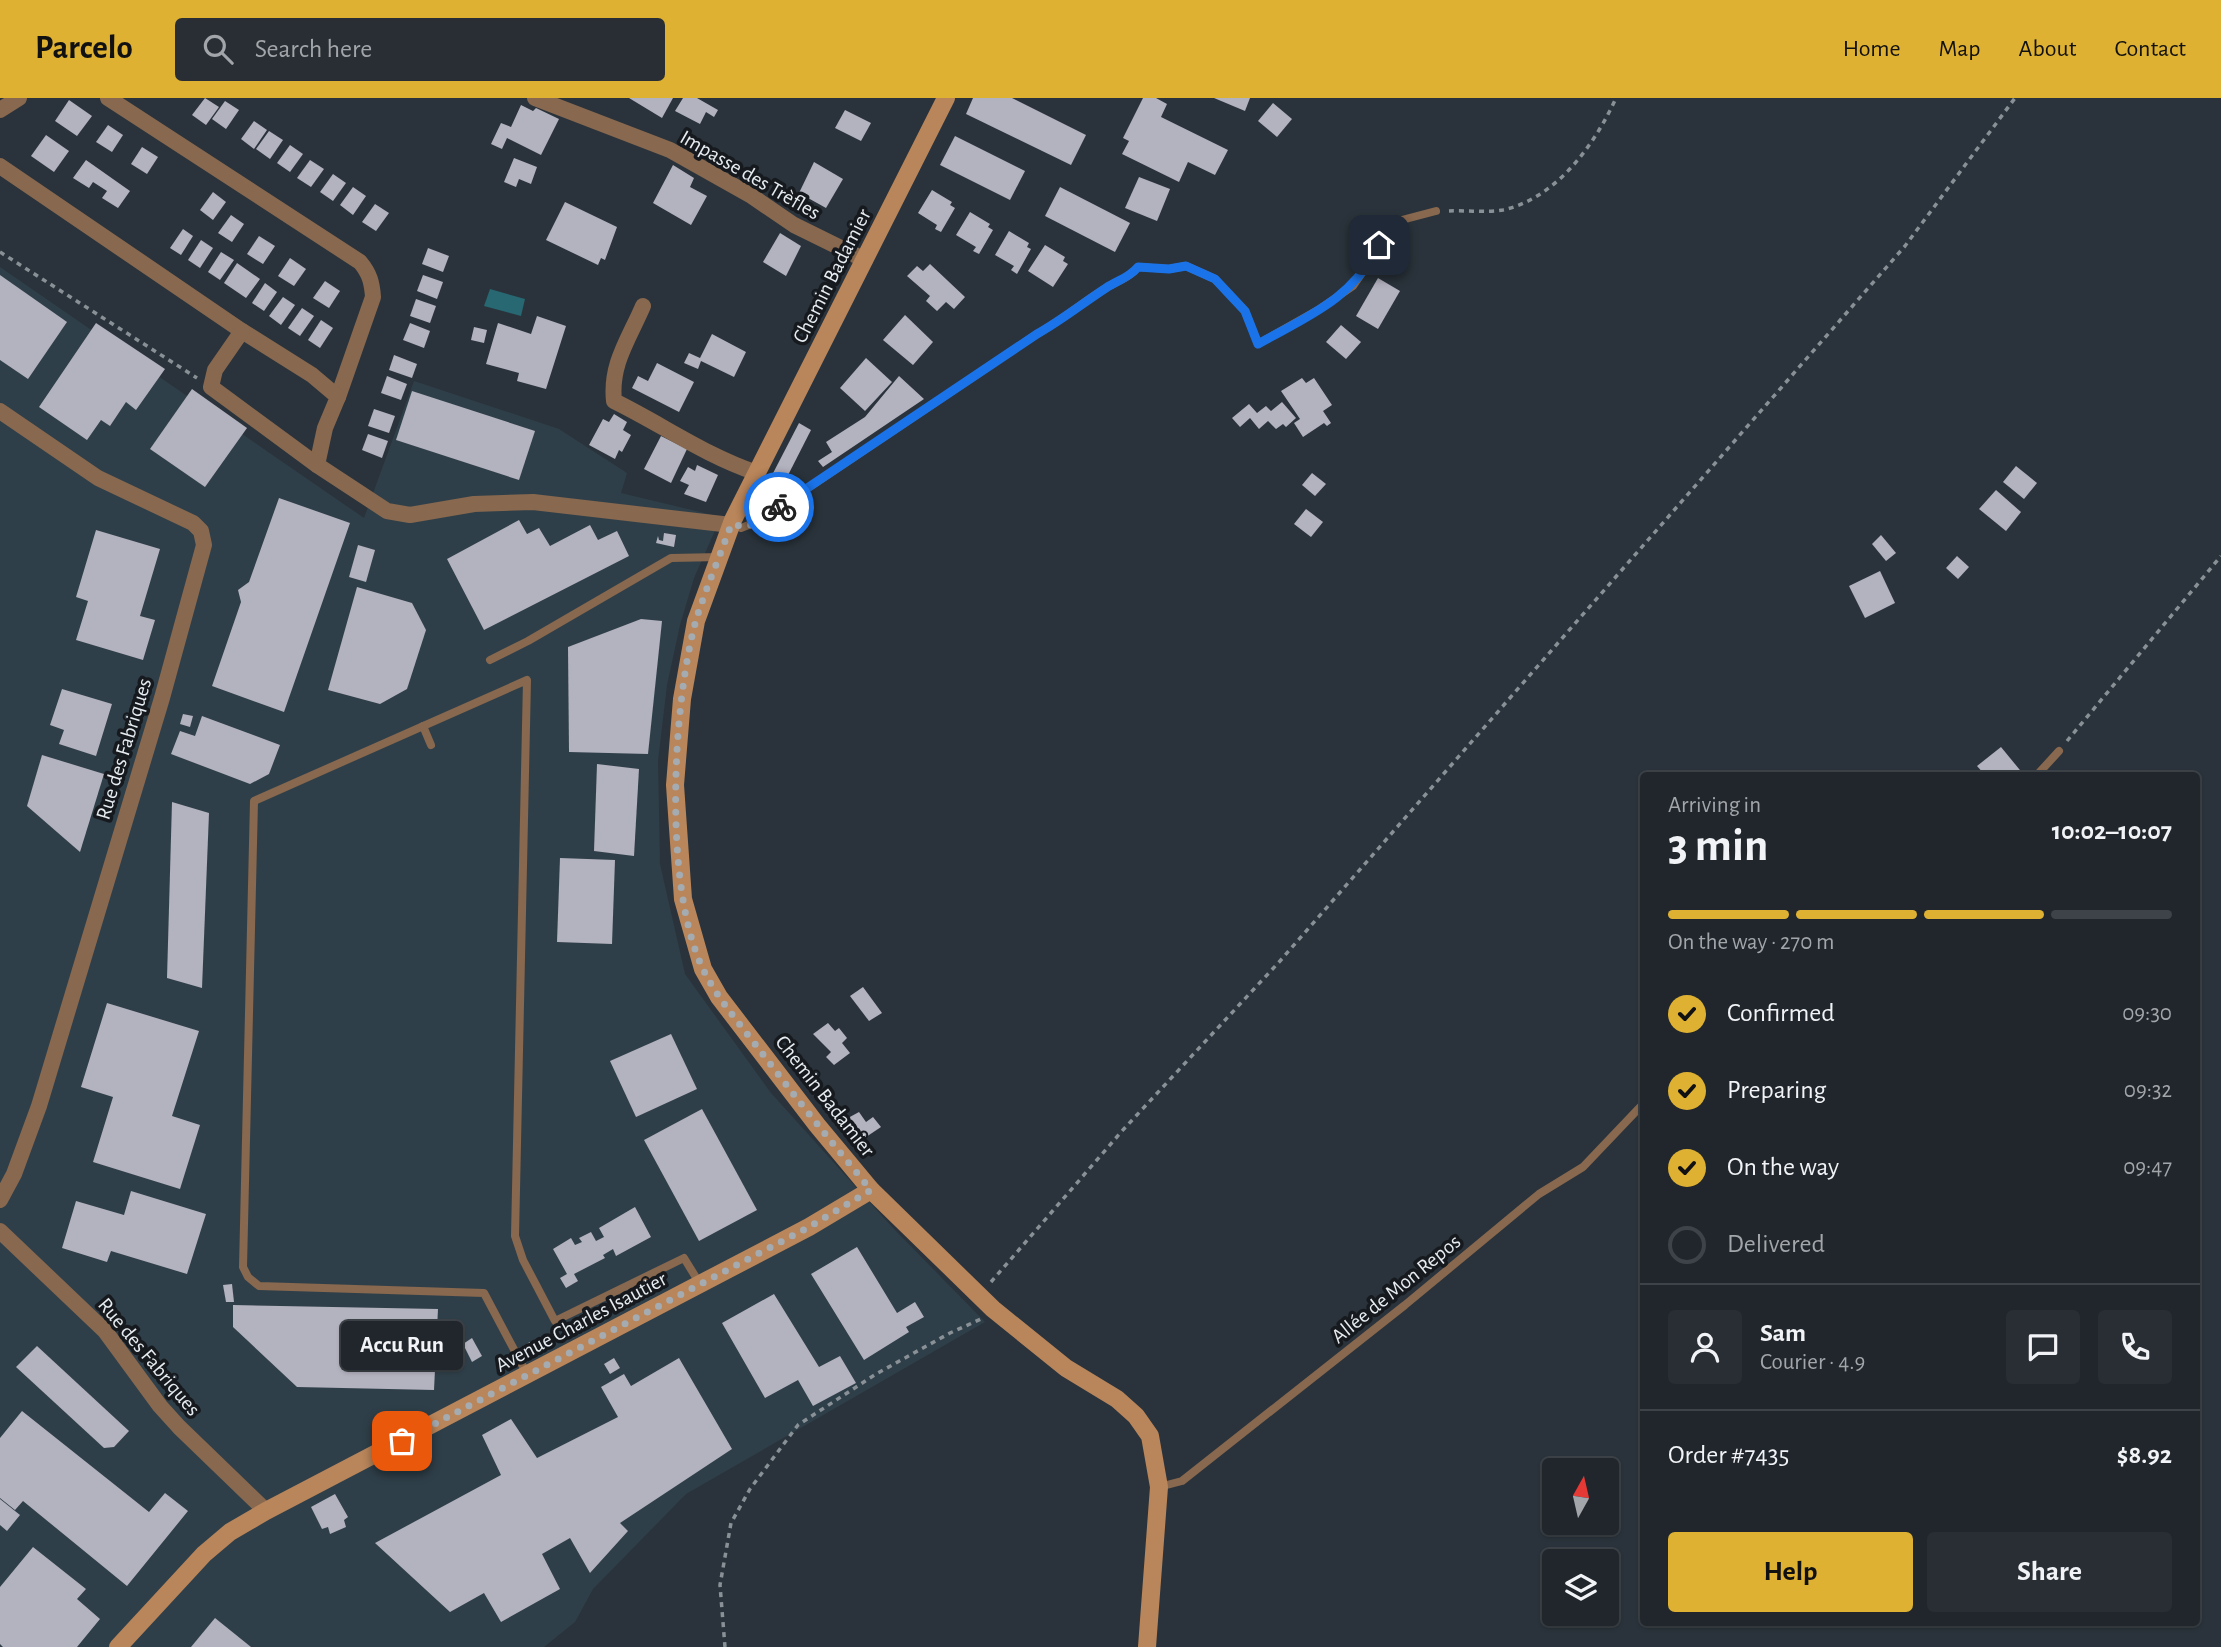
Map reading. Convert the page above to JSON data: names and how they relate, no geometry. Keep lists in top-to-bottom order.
{
  "streets": {
    "street": [
      "Impasse des Trèfles",
      "Chemin Badamier",
      "Rue des Fabriques",
      "Avenue Charles Isautier"
    ],
    "lane": ["Allée de Mon Repos"]
  },
  "crossings": [
    ["Impasse des Trèfles", "Chemin Badamier"],
    ["Chemin Badamier", "Allée de Mon Repos"],
    ["Chemin Badamier", "Avenue Charles Isautier"],
    ["Rue des Fabriques", "Avenue Charles Isautier"]
  ],
  "places": ["Accu Run"],
  "north": "top",
  "page": {
    "header": "Parcelo",
    "search": "Search here",
    "nav": [
      "Home",
      "Map",
      "About",
      "Contact"
    ],
    "heading": ["3 min", "Arriving in", "10:02–10:07"],
    "panel": [
      "Sam",
      "Courier · 4.9",
      "Order #7435",
      "$8.92"
    ],
    "bar": "On the way · 270 m",
    "list": [
      ["Confirmed", "09:30"],
      ["Preparing", "09:32"],
      ["On the way", "09:47"],
      "Delivered"
    ],
    "bubble": "Accu Run",
    "buttons": ["Help", "Share"]
  }
}
